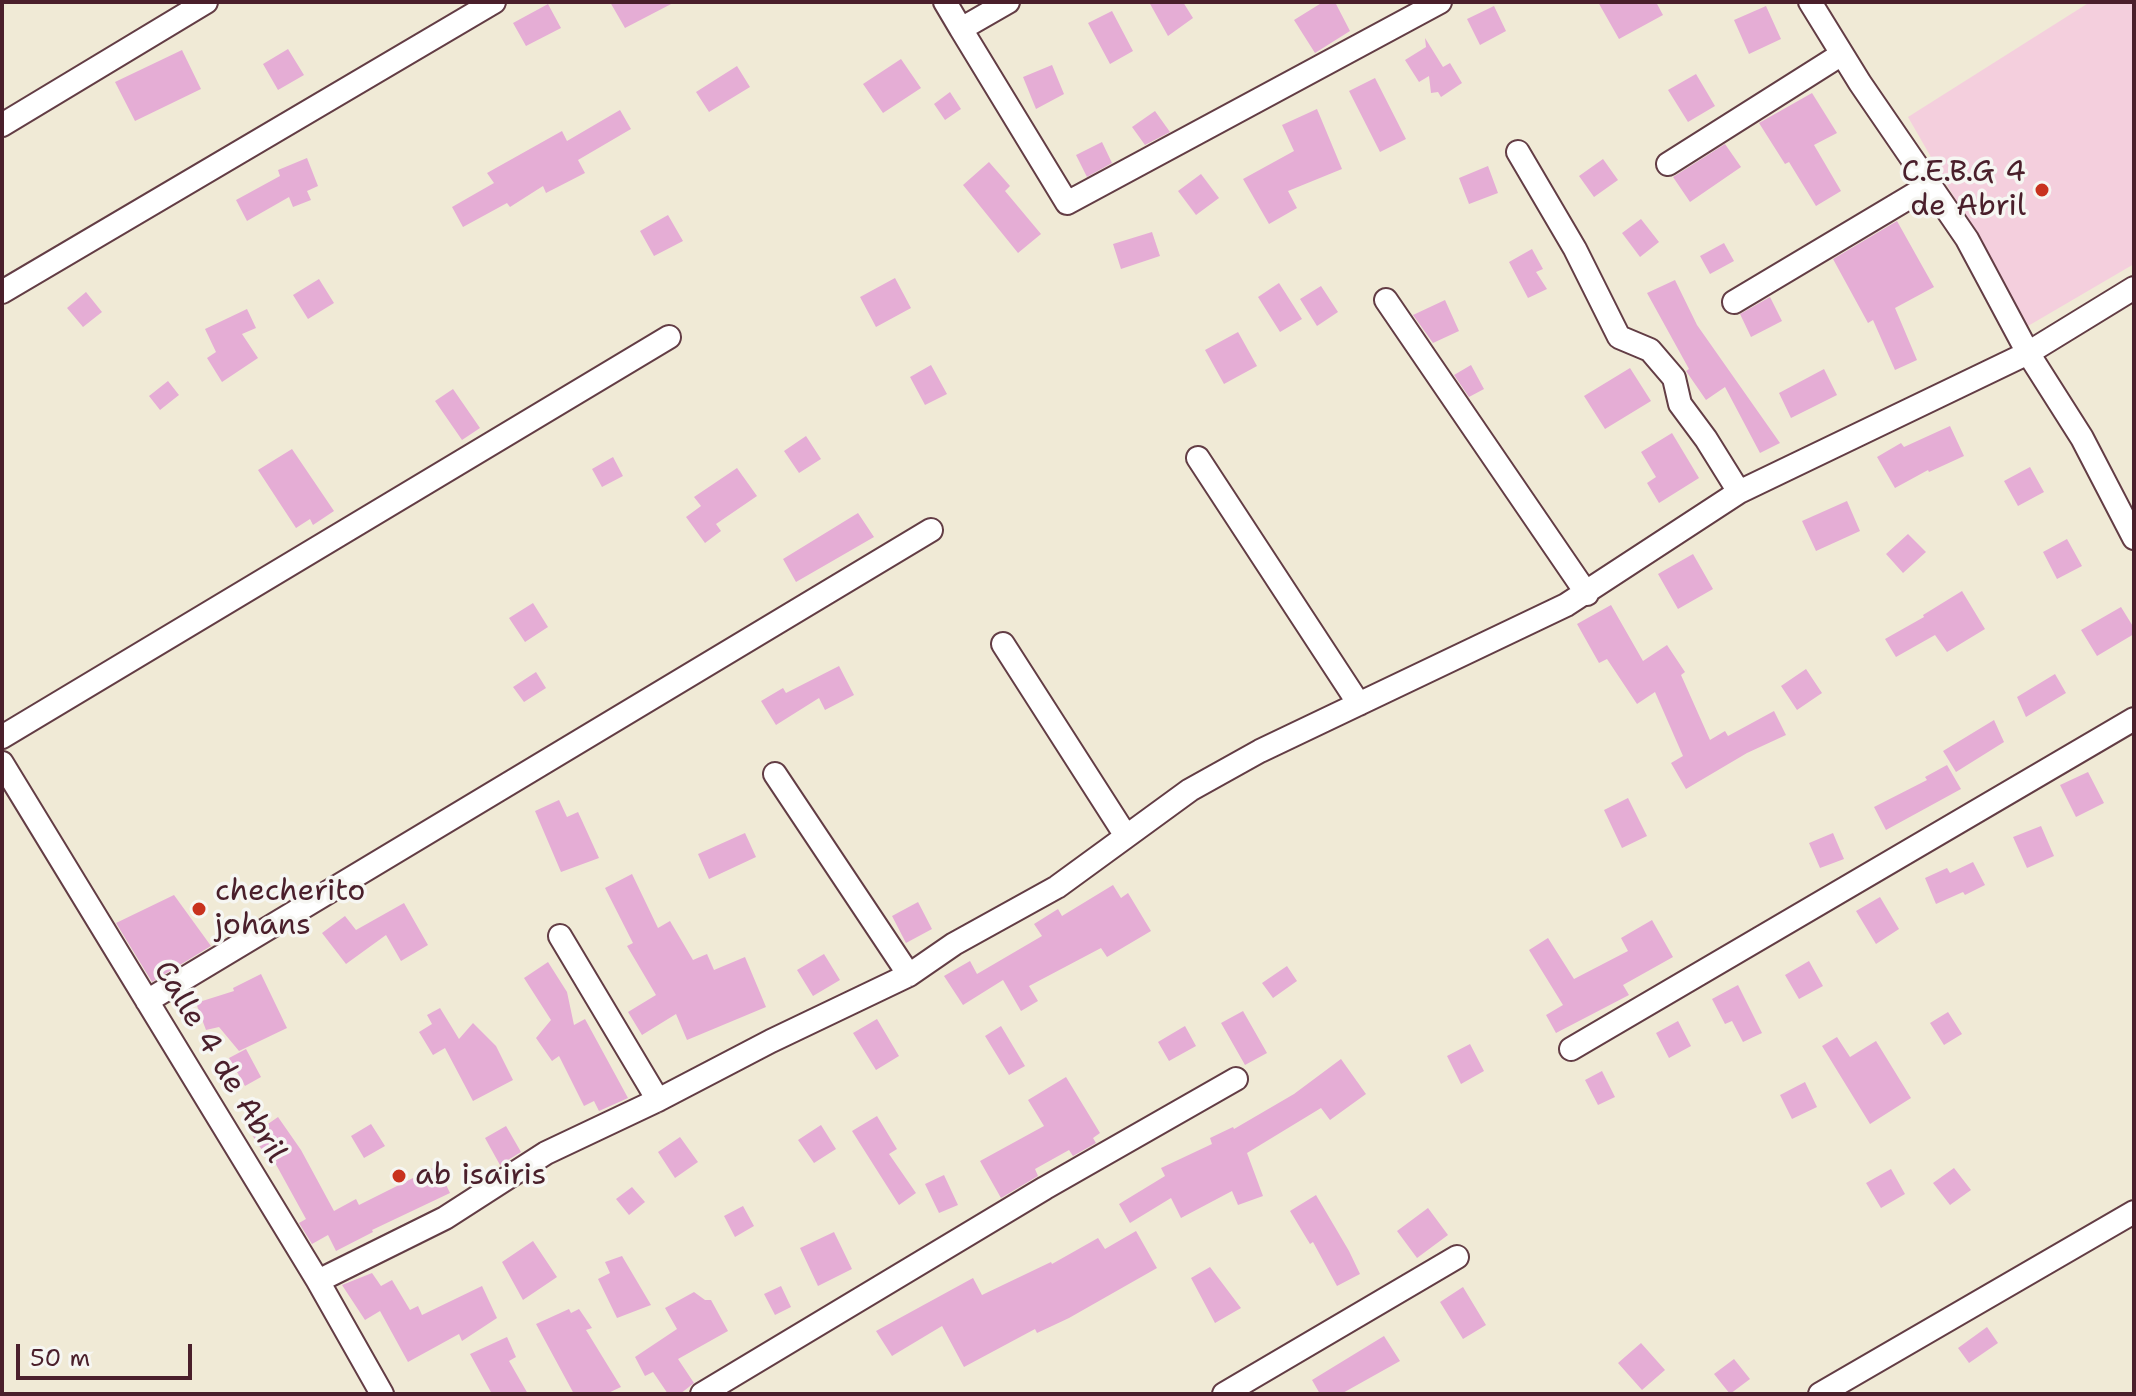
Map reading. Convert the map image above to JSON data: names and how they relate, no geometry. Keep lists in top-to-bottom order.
{
  "streets": {
    "street": ["Calle 4 de Abril"]
  },
  "places": ["C.E.B.G 4 de Abril", "checherito johans", "ab isairis"],
  "scale_bar": "50 m"
}
